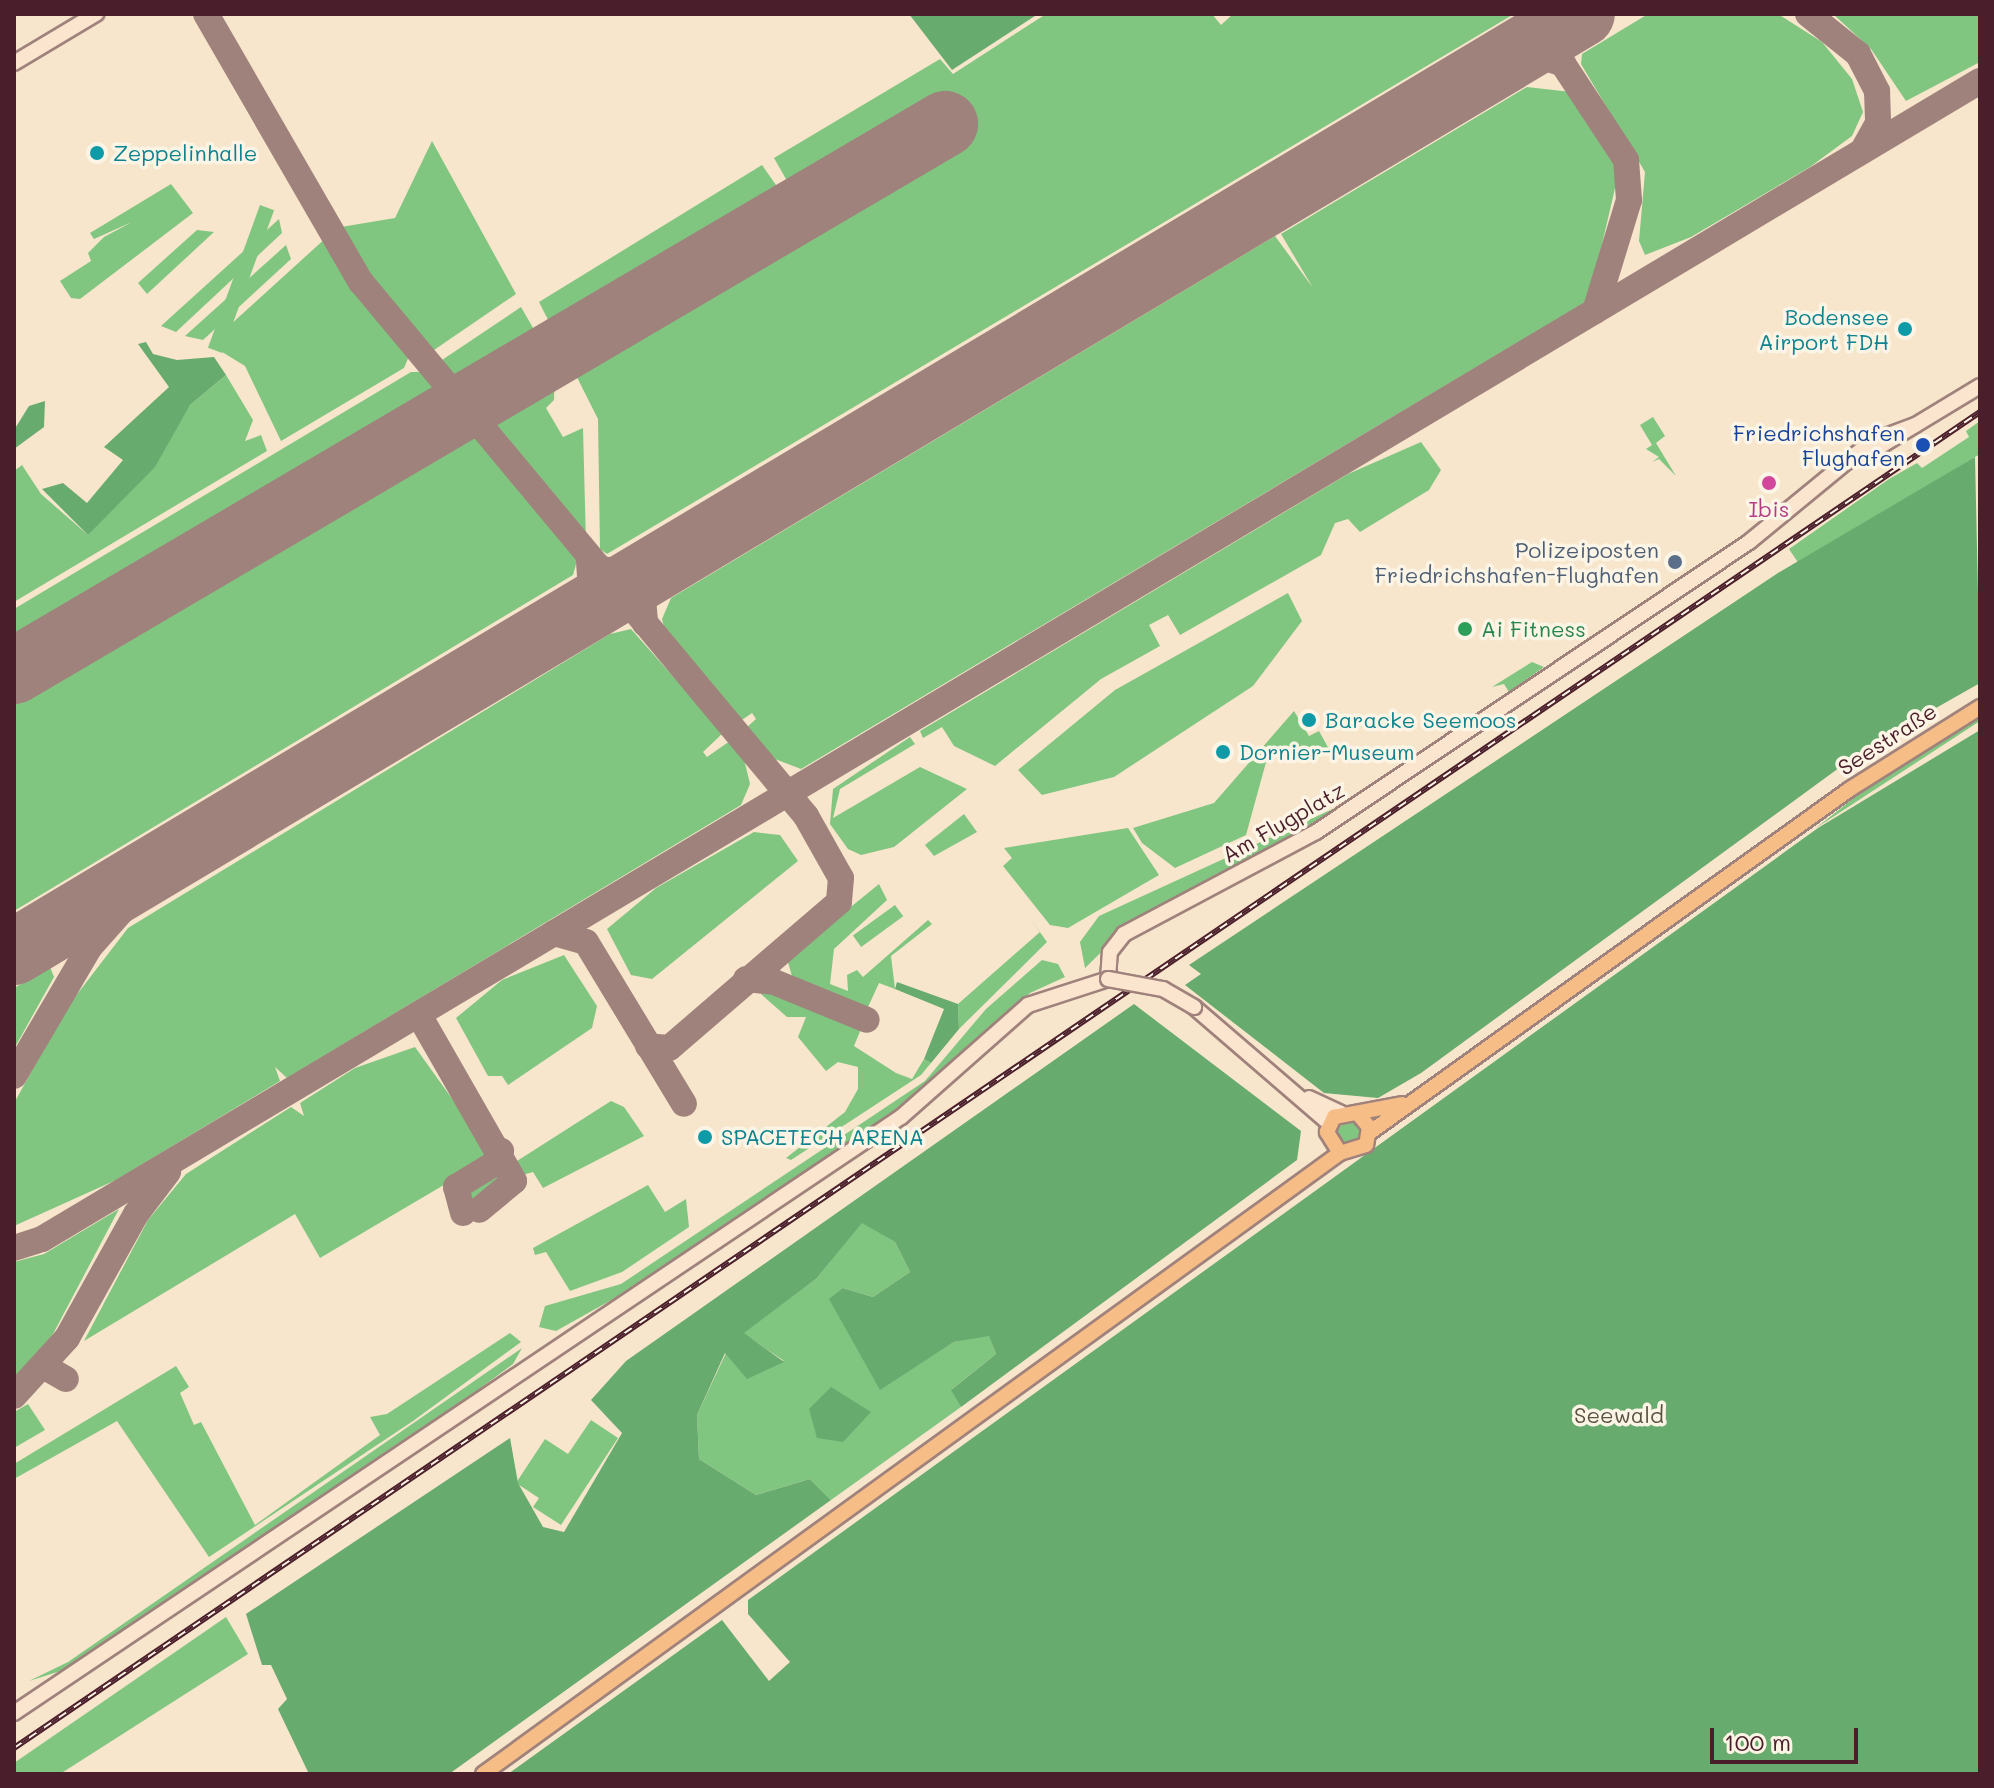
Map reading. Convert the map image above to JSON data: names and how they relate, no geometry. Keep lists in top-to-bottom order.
{
  "streets": {
    "main road": ["Seestraße"],
    "street": ["Am Flugplatz"]
  },
  "parks": ["Seewald"],
  "places": [
    "Zeppelinhalle",
    "Bodensee Airport FDH",
    "Friedrichshafen Flughafen",
    "Ibis",
    "Polizeiposten Friedrichshafen-Flughafen",
    "Ai Fitness",
    "Baracke Seemoos",
    "Dornier-Museum",
    "SPACETECH ARENA"
  ],
  "scale_bar": "100 m"
}
